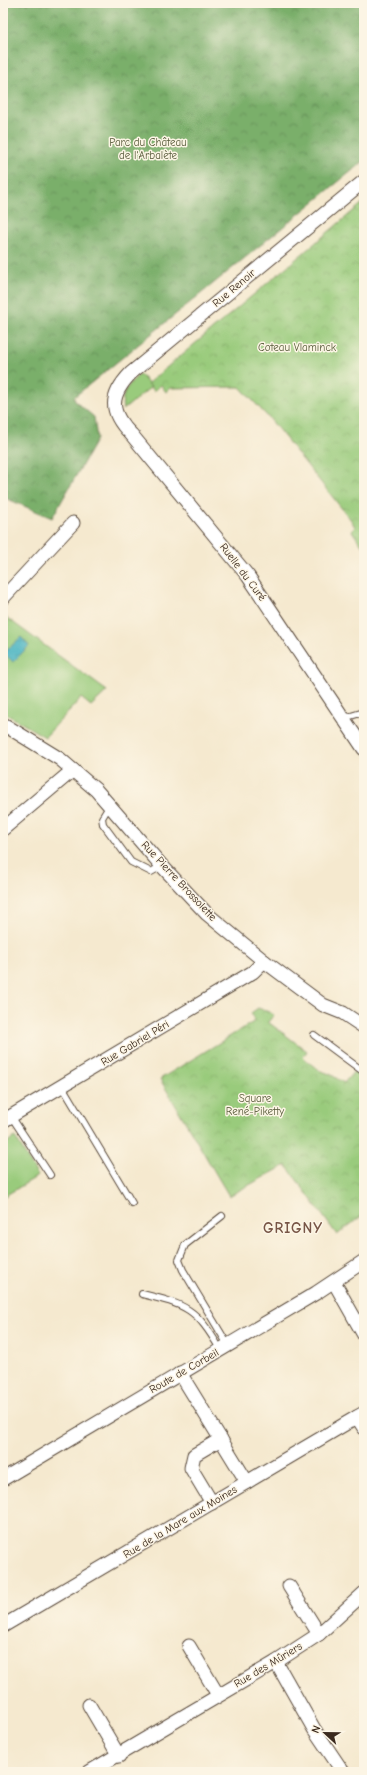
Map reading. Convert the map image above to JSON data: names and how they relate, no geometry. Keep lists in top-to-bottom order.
{
  "streets": {
    "street": [
      "Rue Renoir",
      "Ruelle du Curé",
      "Rue Pierre Brossolette",
      "Rue Gabriel Péri",
      "Route de Corbeil",
      "Rue de la Mare aux Moines",
      "Rue des Mûriers"
    ]
  },
  "crossings": [
    ["Rue Renoir", "Ruelle du Curé"],
    ["Rue Pierre Brossolette", "Rue Gabriel Péri"]
  ],
  "districts": ["GRIGNY"],
  "parks": ["Parc du Château de l'Arbalète", "Coteau Vlaminck", "Square René-Piketty"],
  "north": "left"
}
